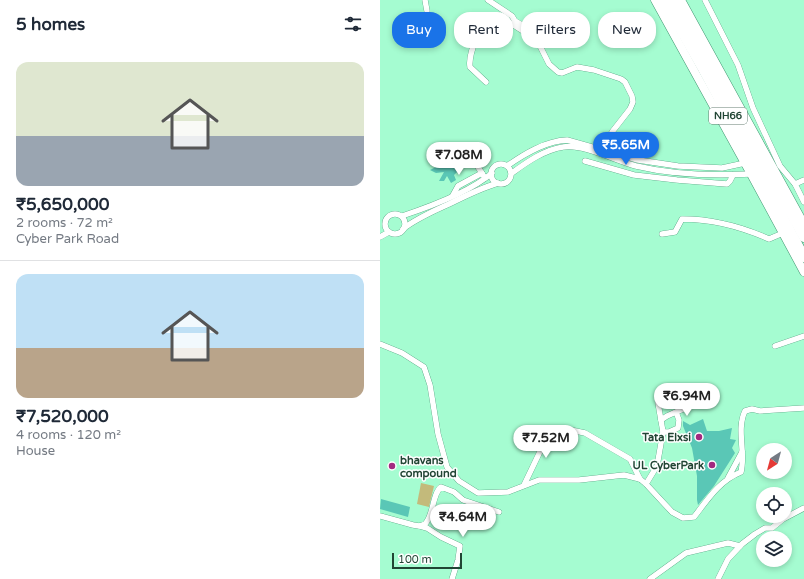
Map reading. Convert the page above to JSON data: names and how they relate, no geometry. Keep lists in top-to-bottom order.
{
  "streets": {
    "highway": ["NH66"]
  },
  "places": ["Tata Elxsi", "UL CyberPark", "bhavans compound"],
  "scale_bar": "100 m",
  "north": "bottom left",
  "page": {
    "heading": "5 homes",
    "chip": [
      "Buy",
      "Rent",
      "Filters",
      "New"
    ],
    "list": [
      {
        "name": "₹5,650,000",
        "note": "2 rooms · 72 m² · Cyber Park Road"
      },
      {
        "name": "₹7,520,000",
        "note": "4 rooms · 120 m² · House"
      }
    ],
    "price": [
      "₹5.65M",
      "₹7.08M",
      "₹6.94M",
      "₹7.52M",
      "₹4.64M"
    ],
    "scale": "100 m"
  }
}
